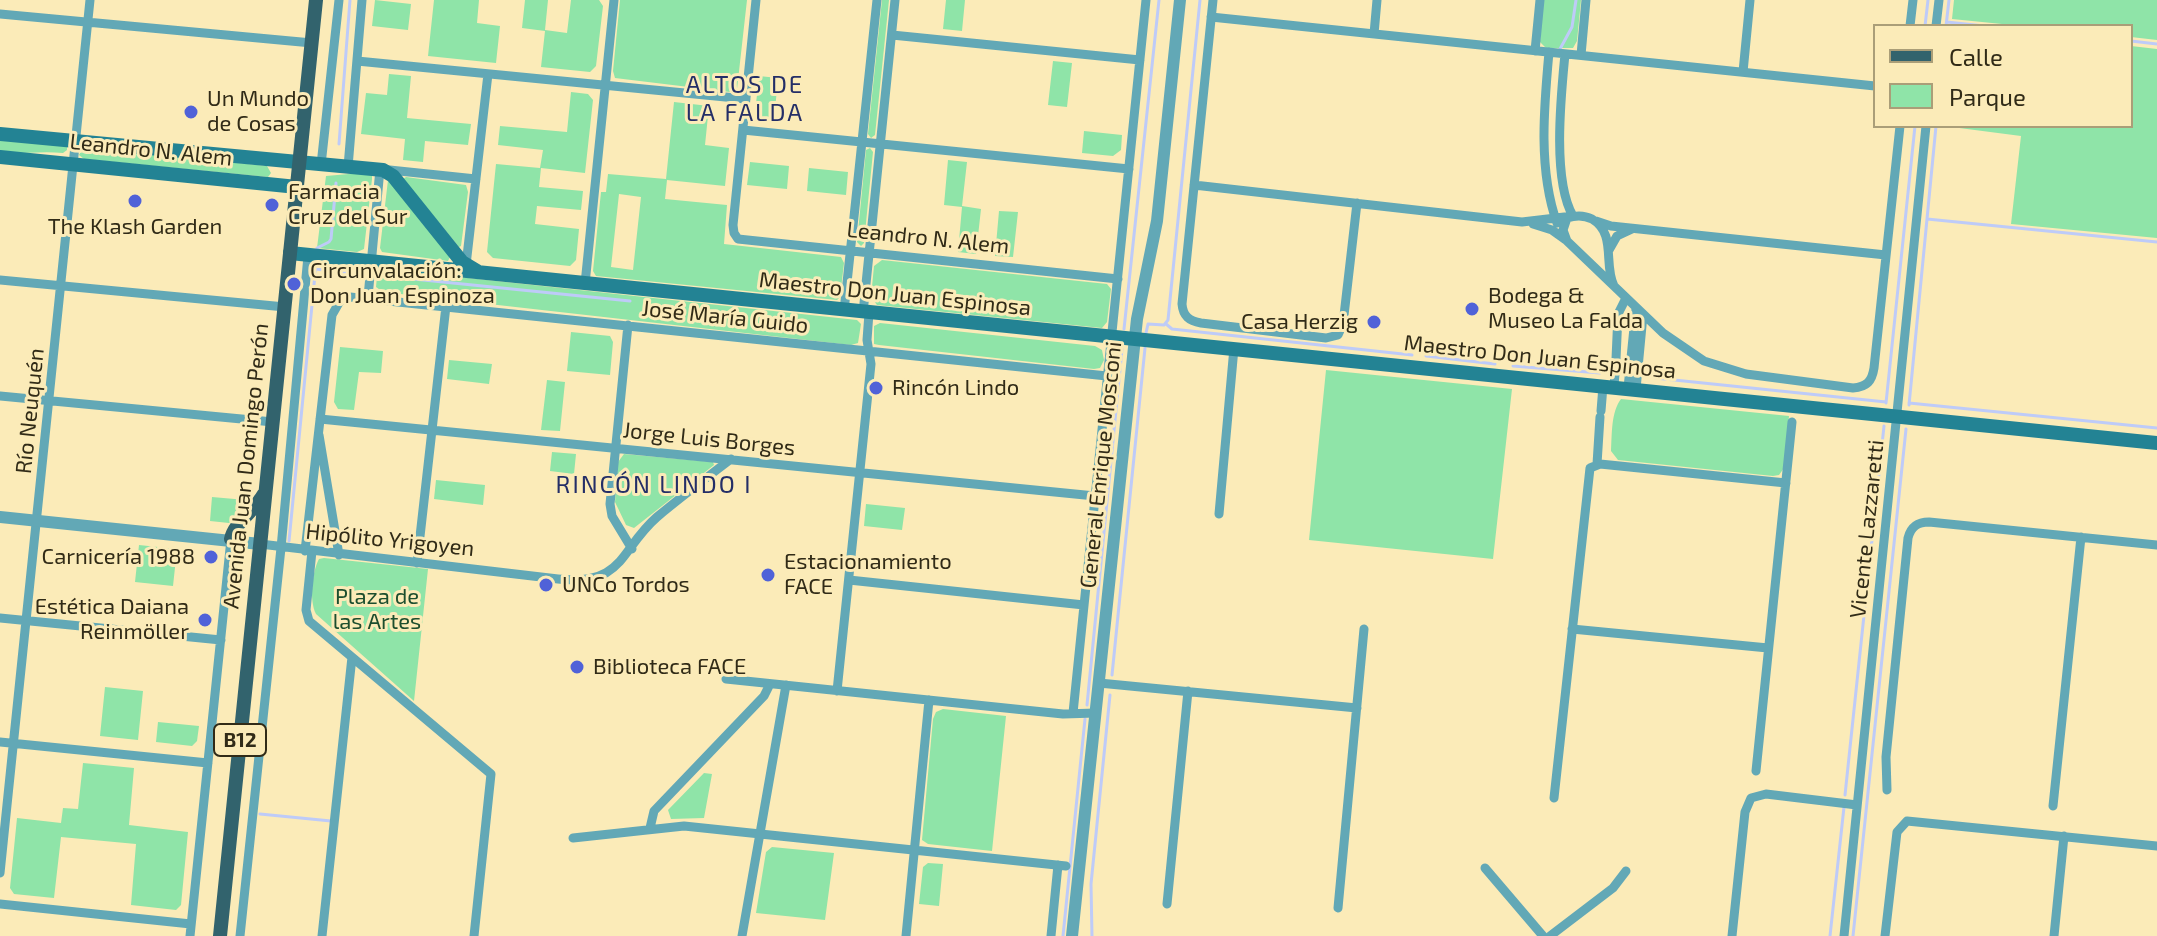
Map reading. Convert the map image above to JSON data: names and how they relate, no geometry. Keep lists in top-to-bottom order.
{
  "streets": {
    "main road": [
      "Leandro N. Alem",
      "Maestro Don Juan Espinosa",
      "Avenida Juan Domingo Perón",
      "B12"
    ],
    "street": [
      "José María Guido",
      "Río Neuquén",
      "Jorge Luis Borges",
      "General Enrique Mosconi",
      "Vicente Lazzaretti",
      "Hipólito Yrigoyen"
    ]
  },
  "crossings": [
    ["Leandro N. Alem", "Maestro Don Juan Espinosa"],
    ["Leandro N. Alem", "Río Neuquén"],
    ["Leandro N. Alem", "Avenida Juan Domingo Perón"],
    ["Maestro Don Juan Espinosa", "General Enrique Mosconi"],
    ["Maestro Don Juan Espinosa", "Avenida Juan Domingo Perón"],
    ["Maestro Don Juan Espinosa", "Vicente Lazzaretti"],
    ["José María Guido", "Jorge Luis Borges"],
    ["Río Neuquén", "Hipólito Yrigoyen"],
    ["Jorge Luis Borges", "Hipólito Yrigoyen"],
    ["Avenida Juan Domingo Perón", "Hipólito Yrigoyen"]
  ],
  "districts": ["ALTOS DE LA FALDA", "RINCÓN LINDO I"],
  "parks": ["Plaza de las Artes"],
  "places": [
    "Un Mundo de Cosas",
    "The Klash Garden",
    "Farmacia Cruz del Sur",
    "Circunvalación: Don Juan Espinoza",
    "Bodega & Museo La Falda",
    "Casa Herzig",
    "Rincón Lindo",
    "Carnicería 1988",
    "Estacionamiento FACE",
    "UNCo Tordos",
    "Estética Daiana Reinmöller",
    "Biblioteca FACE"
  ],
  "legend": ["Calle", "Parque"]
}
